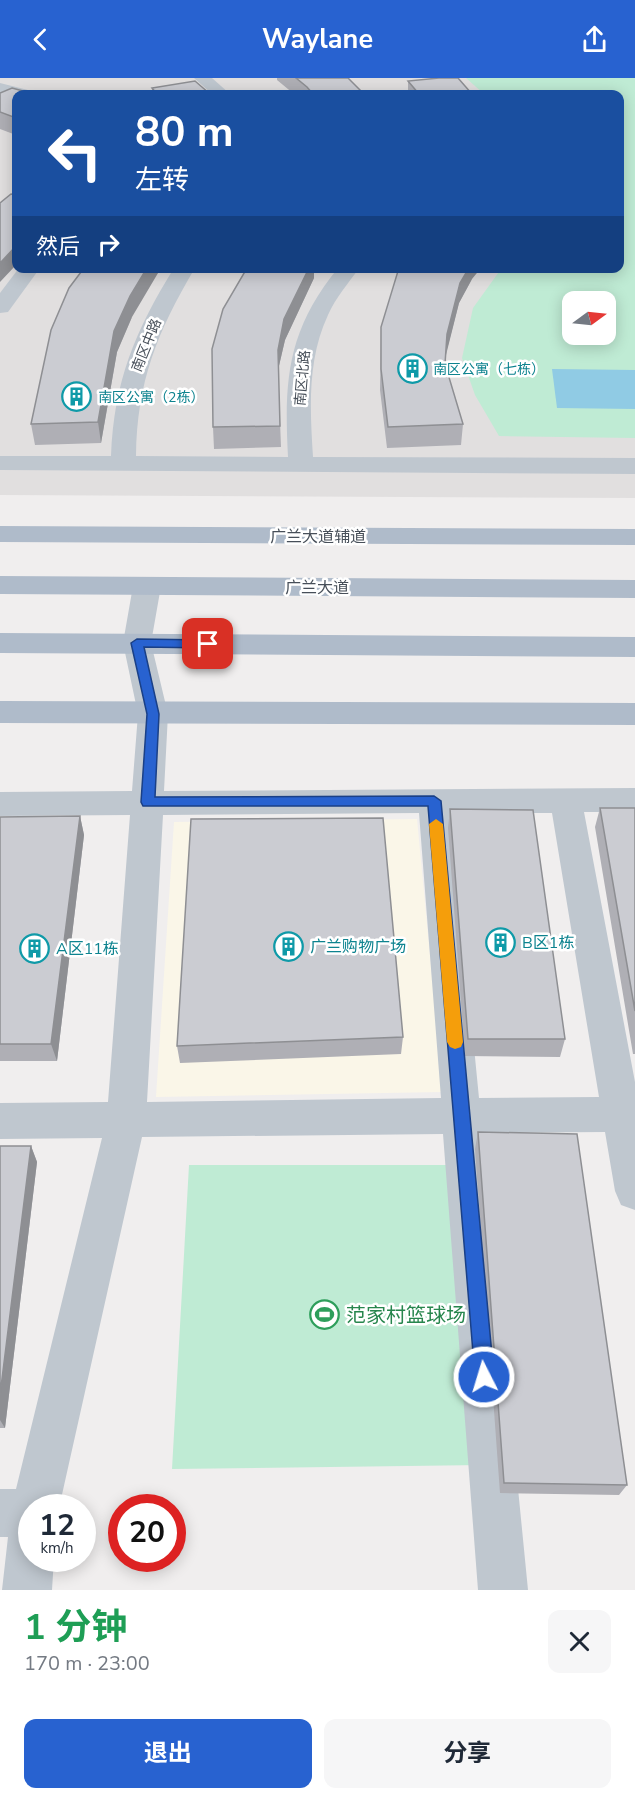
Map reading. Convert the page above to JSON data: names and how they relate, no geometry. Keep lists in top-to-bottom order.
{
  "streets": {
    "main road": ["广兰大道辅道", "广兰大道"],
    "street": ["南区中路", "南区北路"]
  },
  "places": {
    "building": [
      "南区公寓（七栋）",
      "南区公寓（2栋）",
      "B区1栋",
      "广兰购物广场",
      "A区11栋"
    ],
    "sports": ["范家村篮球场"]
  },
  "north": "right",
  "page": {
    "header": "Waylane",
    "turn": ["80 m", "左转"],
    "then": "然后",
    "speed": "12 km/h",
    "limit": "20",
    "heading": ["1 分钟", "170 m · 23:00"],
    "buttons": ["退出", "分享"]
  }
}
